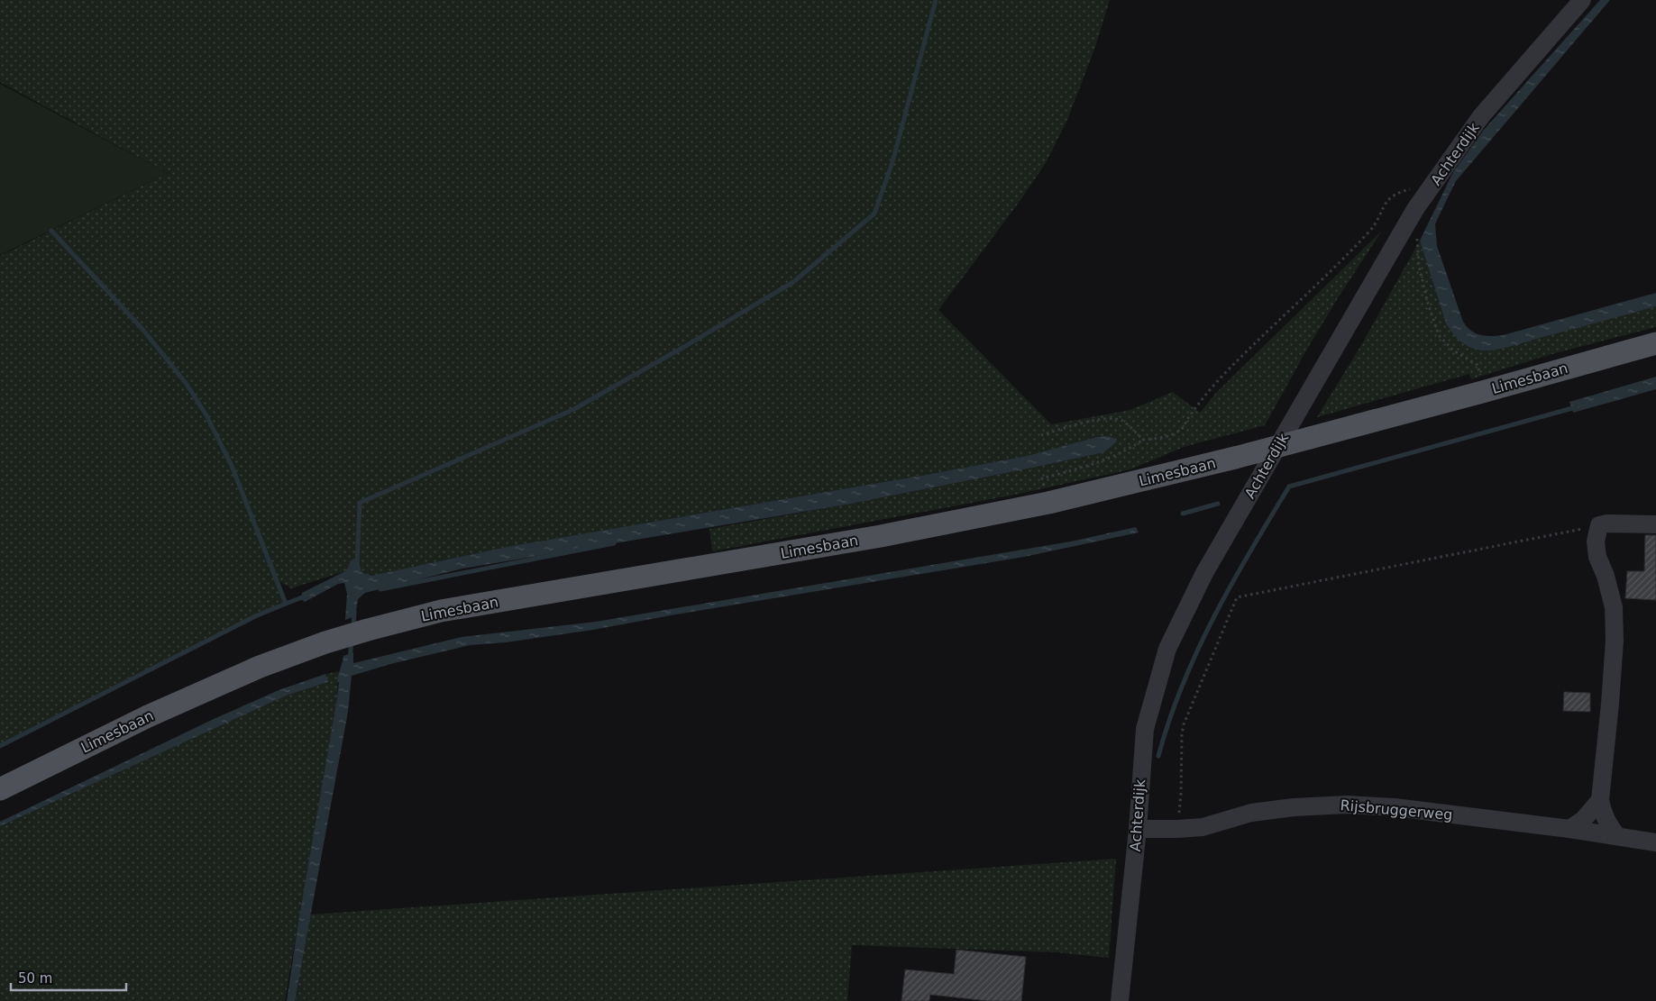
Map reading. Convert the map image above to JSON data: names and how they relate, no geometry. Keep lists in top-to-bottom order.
{
  "streets": {
    "main road": ["Limesbaan"],
    "street": ["Achterdijk", "Rijsbruggerweg"]
  },
  "crossings": [
    ["Achterdijk", "Rijsbruggerweg"]
  ],
  "scale_bar": "50 m"
}
